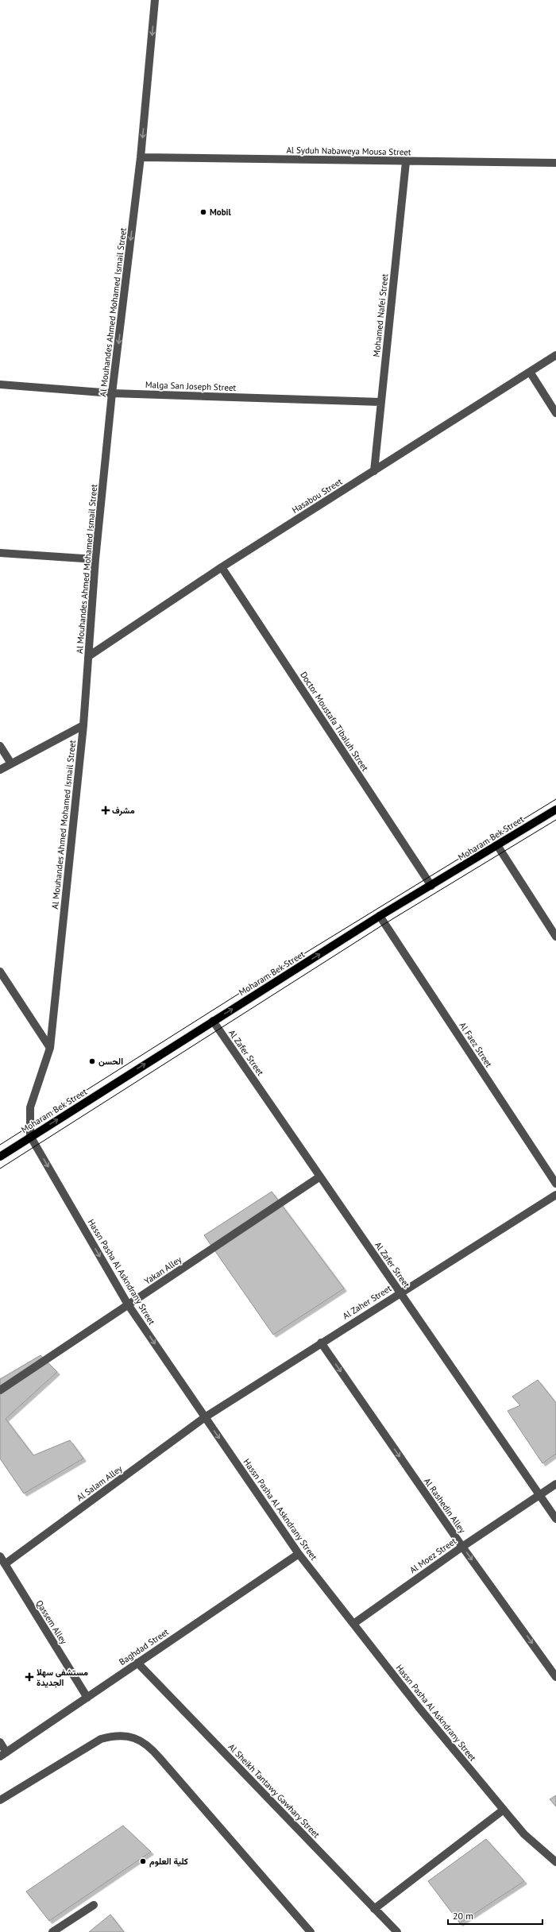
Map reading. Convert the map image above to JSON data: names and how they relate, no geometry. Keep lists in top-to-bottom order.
{
  "streets": {
    "main road": ["Moharam Bek Street"],
    "street": [
      "Al Syduh Nabaweya Mousa Street",
      "Al Mouhandes Ahmed Mohamed Ismail Street",
      "Mohamed Nafei Street",
      "Malga San Joseph Street",
      "Hasabou Street",
      "Doctor Moustafa Tibaluh Street",
      "Al Faez Street",
      "Al Zafer Street",
      "Yakan Alley",
      "Hassn Pasha Al Askndrany Street",
      "Al Zaher Street",
      "Al Salam Alley",
      "Al Rashedin Alley",
      "Al Moez Street",
      "Qassem Alley",
      "Baghdad Street",
      "Al Sheikh Tantawy Gawhary Street"
    ]
  },
  "crossings": [
    ["Al Syduh Nabaweya Mousa Street", "Al Mouhandes Ahmed Mohamed Ismail Street"],
    ["Al Syduh Nabaweya Mousa Street", "Mohamed Nafei Street"],
    ["Al Mouhandes Ahmed Mohamed Ismail Street", "Malga San Joseph Street"],
    ["Al Mouhandes Ahmed Mohamed Ismail Street", "Hasabou Street"],
    ["Al Mouhandes Ahmed Mohamed Ismail Street", "Moharam Bek Street"],
    ["Al Mouhandes Ahmed Mohamed Ismail Street", "Hassn Pasha Al Askndrany Street"],
    ["Mohamed Nafei Street", "Malga San Joseph Street"],
    ["Mohamed Nafei Street", "Hasabou Street"],
    ["Hasabou Street", "Doctor Moustafa Tibaluh Street"],
    ["Doctor Moustafa Tibaluh Street", "Moharam Bek Street"],
    ["Moharam Bek Street", "Al Faez Street"],
    ["Moharam Bek Street", "Al Zafer Street"],
    ["Moharam Bek Street", "Hassn Pasha Al Askndrany Street"],
    ["Al Zafer Street", "Yakan Alley"],
    ["Al Zafer Street", "Al Zaher Street"],
    ["Al Zafer Street", "Al Moez Street"],
    ["Yakan Alley", "Hassn Pasha Al Askndrany Street"],
    ["Hassn Pasha Al Askndrany Street", "Al Zaher Street"],
    ["Hassn Pasha Al Askndrany Street", "Al Salam Alley"],
    ["Hassn Pasha Al Askndrany Street", "Al Moez Street"],
    ["Hassn Pasha Al Askndrany Street", "Baghdad Street"],
    ["Al Zaher Street", "Al Salam Alley"],
    ["Al Zaher Street", "Al Rashedin Alley"],
    ["Al Salam Alley", "Qassem Alley"],
    ["Al Rashedin Alley", "Al Moez Street"],
    ["Qassem Alley", "Baghdad Street"],
    ["Baghdad Street", "Al Sheikh Tantawy Gawhary Street"]
  ],
  "one_way": ["Moharam Bek Street", "Hassn Pasha Al Askndrany Street", "Al Rashedin Alley"],
  "places": {
    "other": ["Mobil", "الحسن", "كلية العلوم"],
    "health": ["مشرف", "مستشفى سهلا الجديدة"]
  },
  "scale_bar": "20 m"
}
